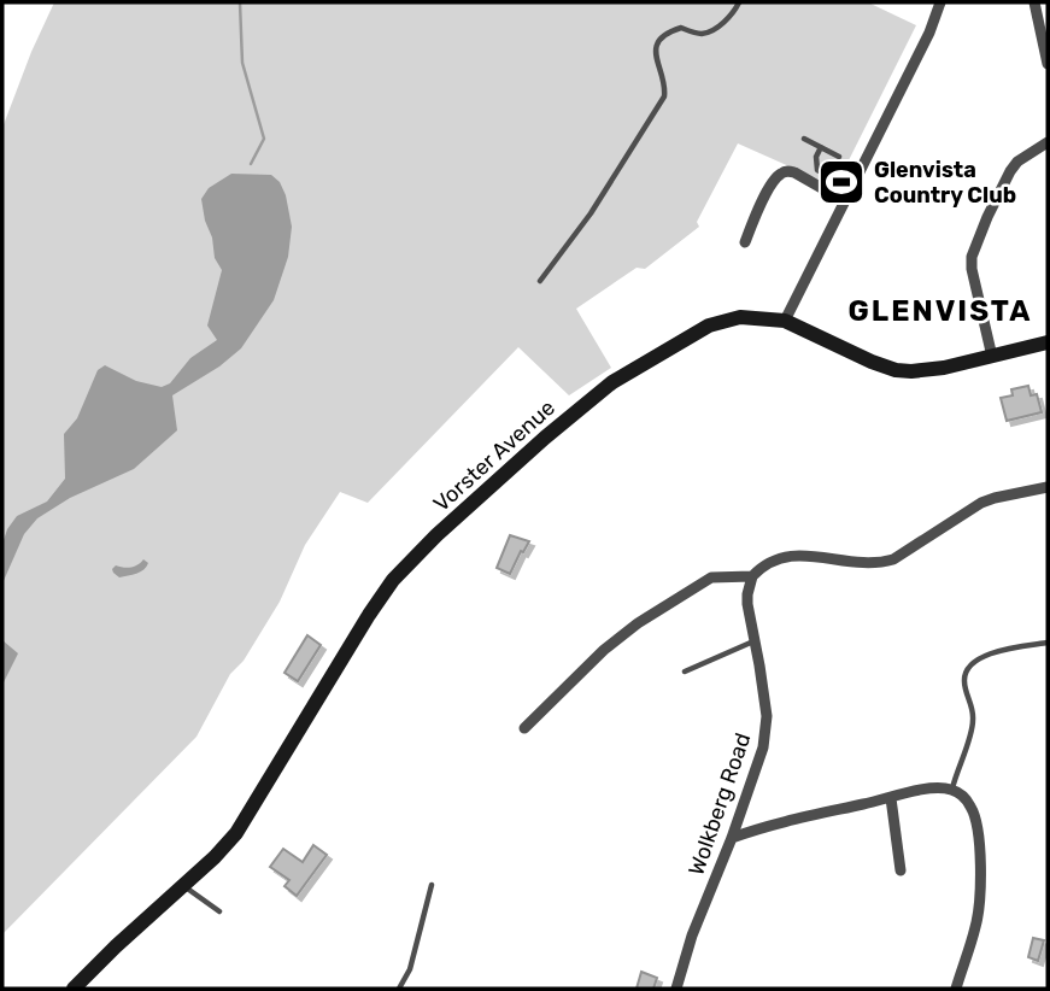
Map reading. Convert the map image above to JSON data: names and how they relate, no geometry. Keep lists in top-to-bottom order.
{
  "streets": {
    "main road": ["Vorster Avenue"],
    "street": ["Wolkberg Road"]
  },
  "districts": ["GLENVISTA"],
  "places": {
    "sports": ["Glenvista Country Club"]
  }
}
